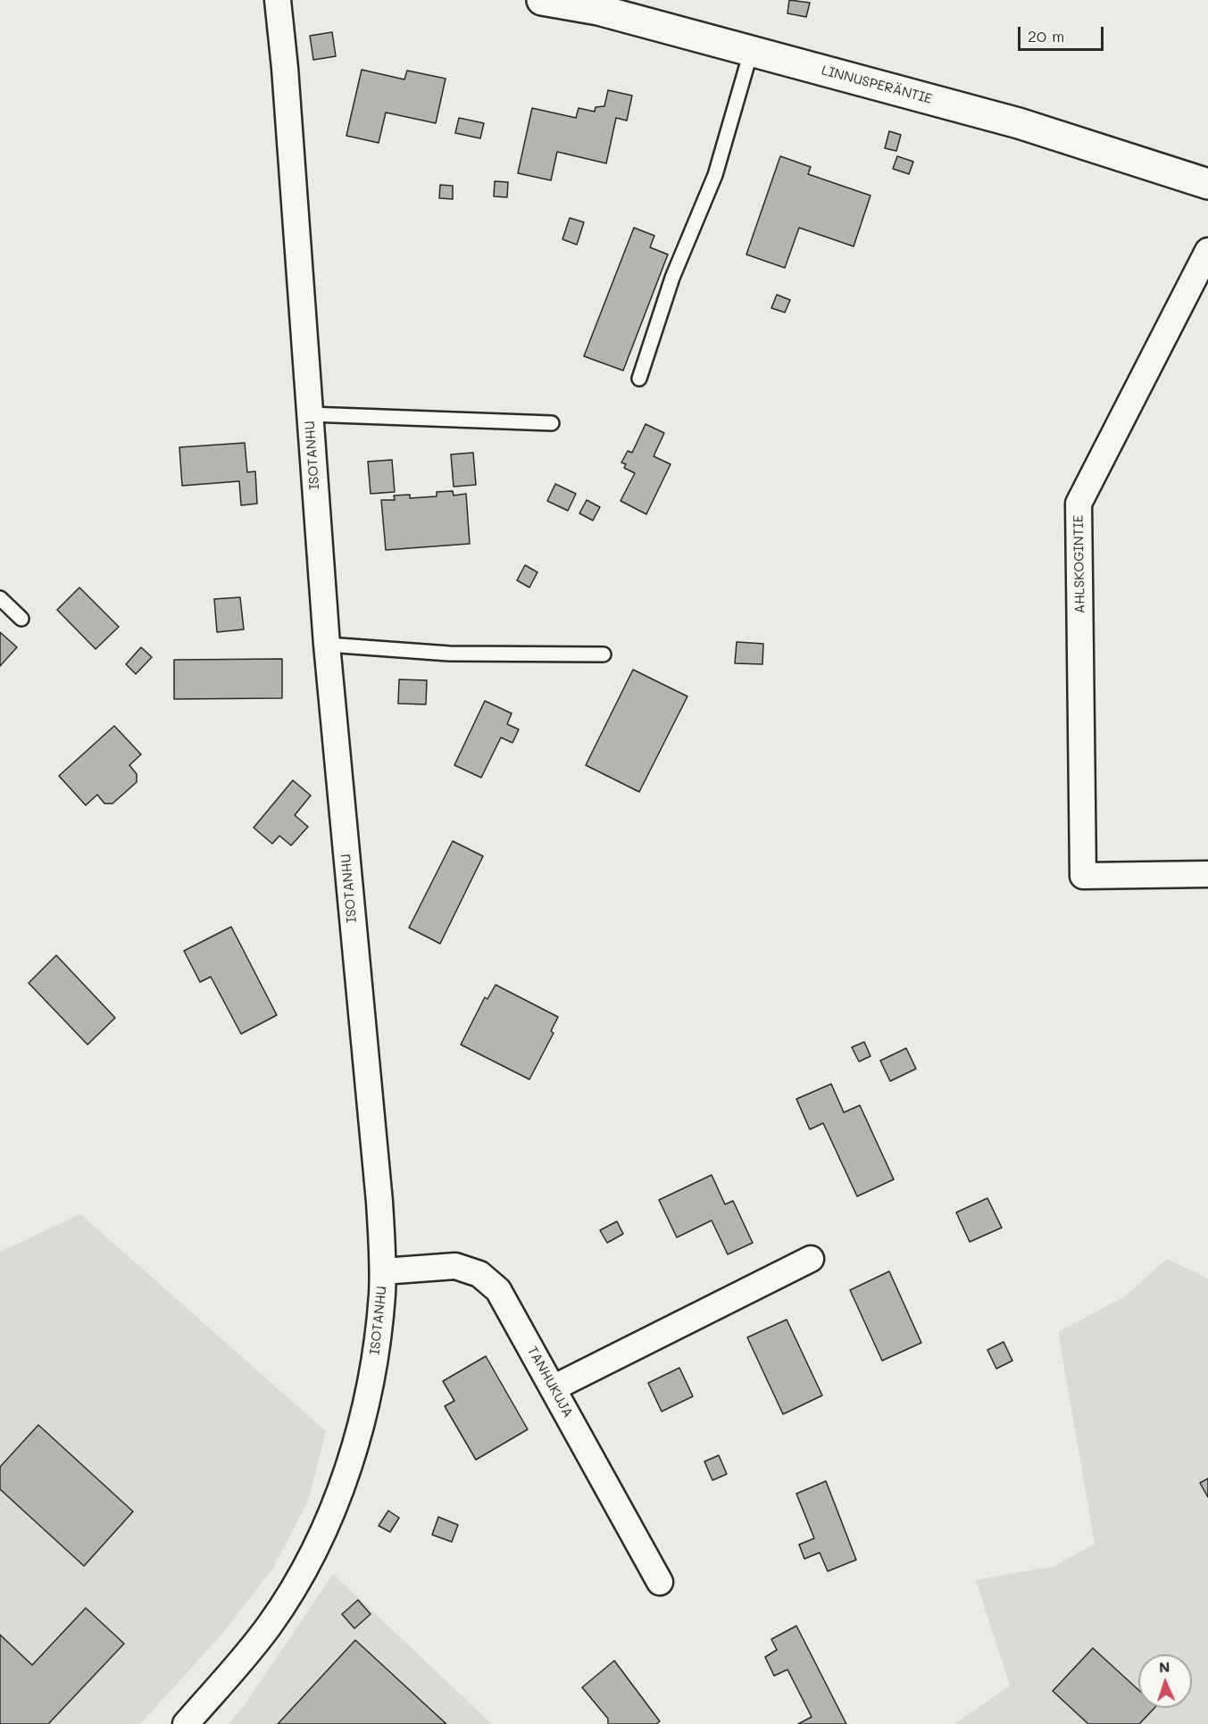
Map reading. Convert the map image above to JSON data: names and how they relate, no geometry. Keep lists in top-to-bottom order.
{
  "streets": {
    "street": [
      "LINNUSPERÄNTIE",
      "ISOTANHU",
      "AHLSKOGINTIE",
      "TANHUKUJA"
    ]
  },
  "crossings": [
    ["ISOTANHU", "TANHUKUJA"]
  ],
  "scale_bar": "20 m",
  "north": "top"
}
